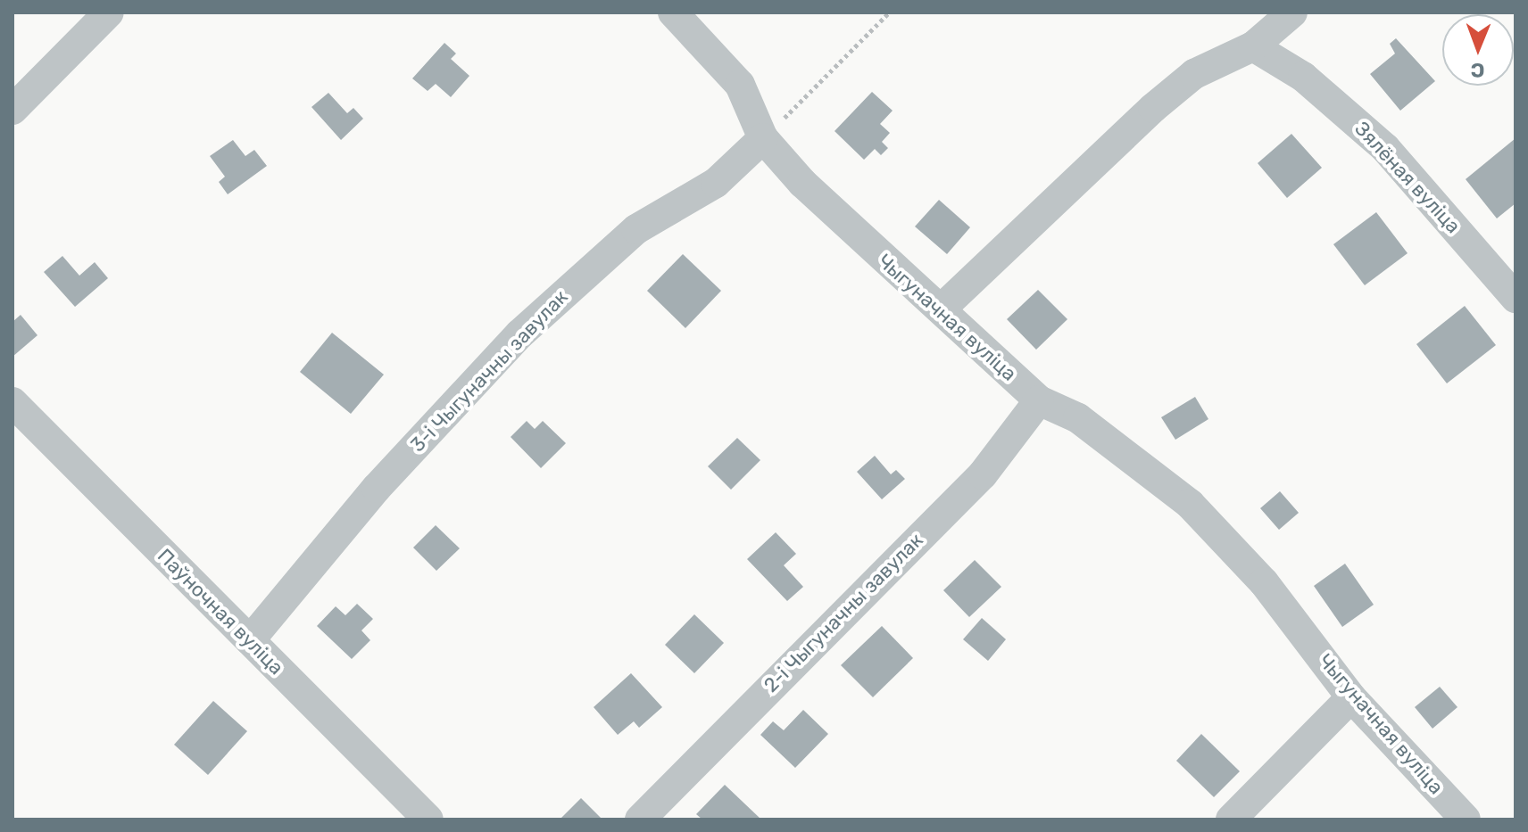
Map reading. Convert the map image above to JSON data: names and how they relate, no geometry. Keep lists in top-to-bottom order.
{
  "streets": {
    "street": [
      "Зялёная вуліца",
      "Чыгуначная вуліца",
      "3-і Чыгуначны завулак",
      "Паўночная вуліца",
      "2-і Чыгуначны завулак"
    ]
  },
  "crossings": [
    ["Чыгуначная вуліца", "3-і Чыгуначны завулак"],
    ["Чыгуначная вуліца", "2-і Чыгуначны завулак"],
    ["3-і Чыгуначны завулак", "Паўночная вуліца"]
  ],
  "north": "bottom"
}
